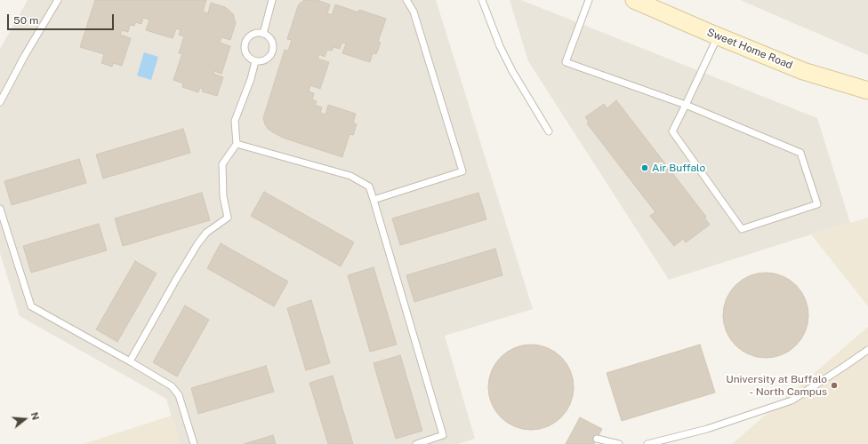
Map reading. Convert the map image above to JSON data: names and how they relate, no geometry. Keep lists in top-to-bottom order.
{
  "streets": {
    "main road": ["Sweet Home Road"]
  },
  "places": ["Air Buffalo", "University at Buffalo - North Campus"],
  "scale_bar": "50 m",
  "north": "right"
}
